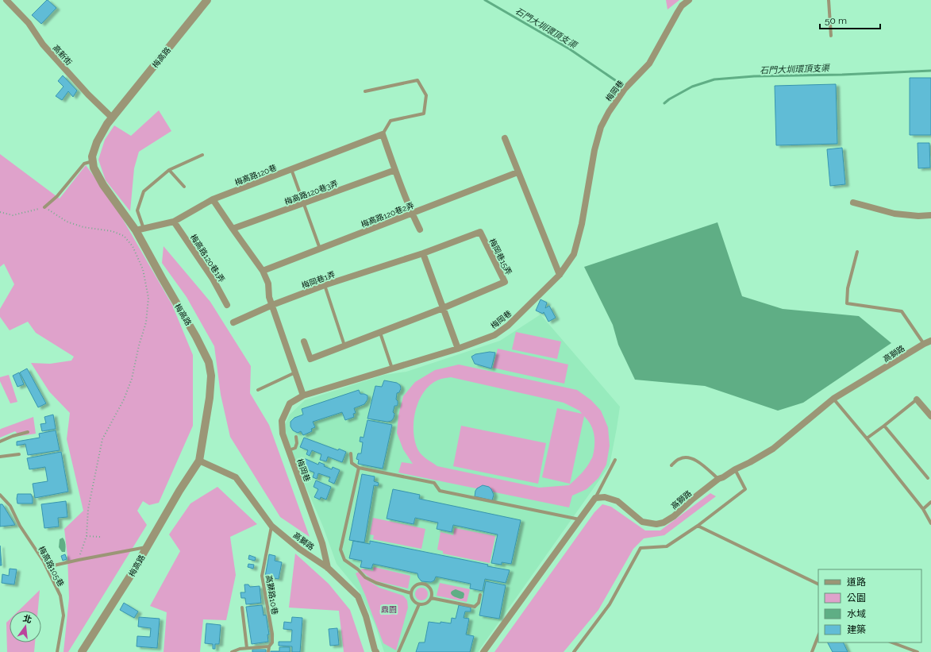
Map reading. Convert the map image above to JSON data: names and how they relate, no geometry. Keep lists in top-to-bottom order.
{
  "streets": {
    "street": [
      "高新街",
      "梅高路",
      "梅岡巷",
      "梅高路120巷",
      "梅高路120巷3弄",
      "梅高路120巷2弄",
      "梅岡巷15弄",
      "梅高路120巷1弄",
      "梅岡巷1弄",
      "高獅路"
    ],
    "lane": ["梅高路105巷", "高獅路10巷"]
  },
  "crossings": [
    ["高新街", "梅高路"],
    ["梅高路", "梅高路120巷"],
    ["梅高路", "高獅路"],
    ["梅岡巷", "高獅路"],
    ["梅高路120巷", "梅高路120巷1弄"],
    ["梅岡巷15弄", "梅岡巷1弄"],
    ["高獅路", "高獅路10巷"]
  ],
  "water": ["石門大圳環頂支渠"],
  "parks": ["鼎園"],
  "legend": [
    "道路",
    "公園",
    "水域",
    "建築"
  ],
  "scale_bar": "50 m",
  "north": "top"
}
